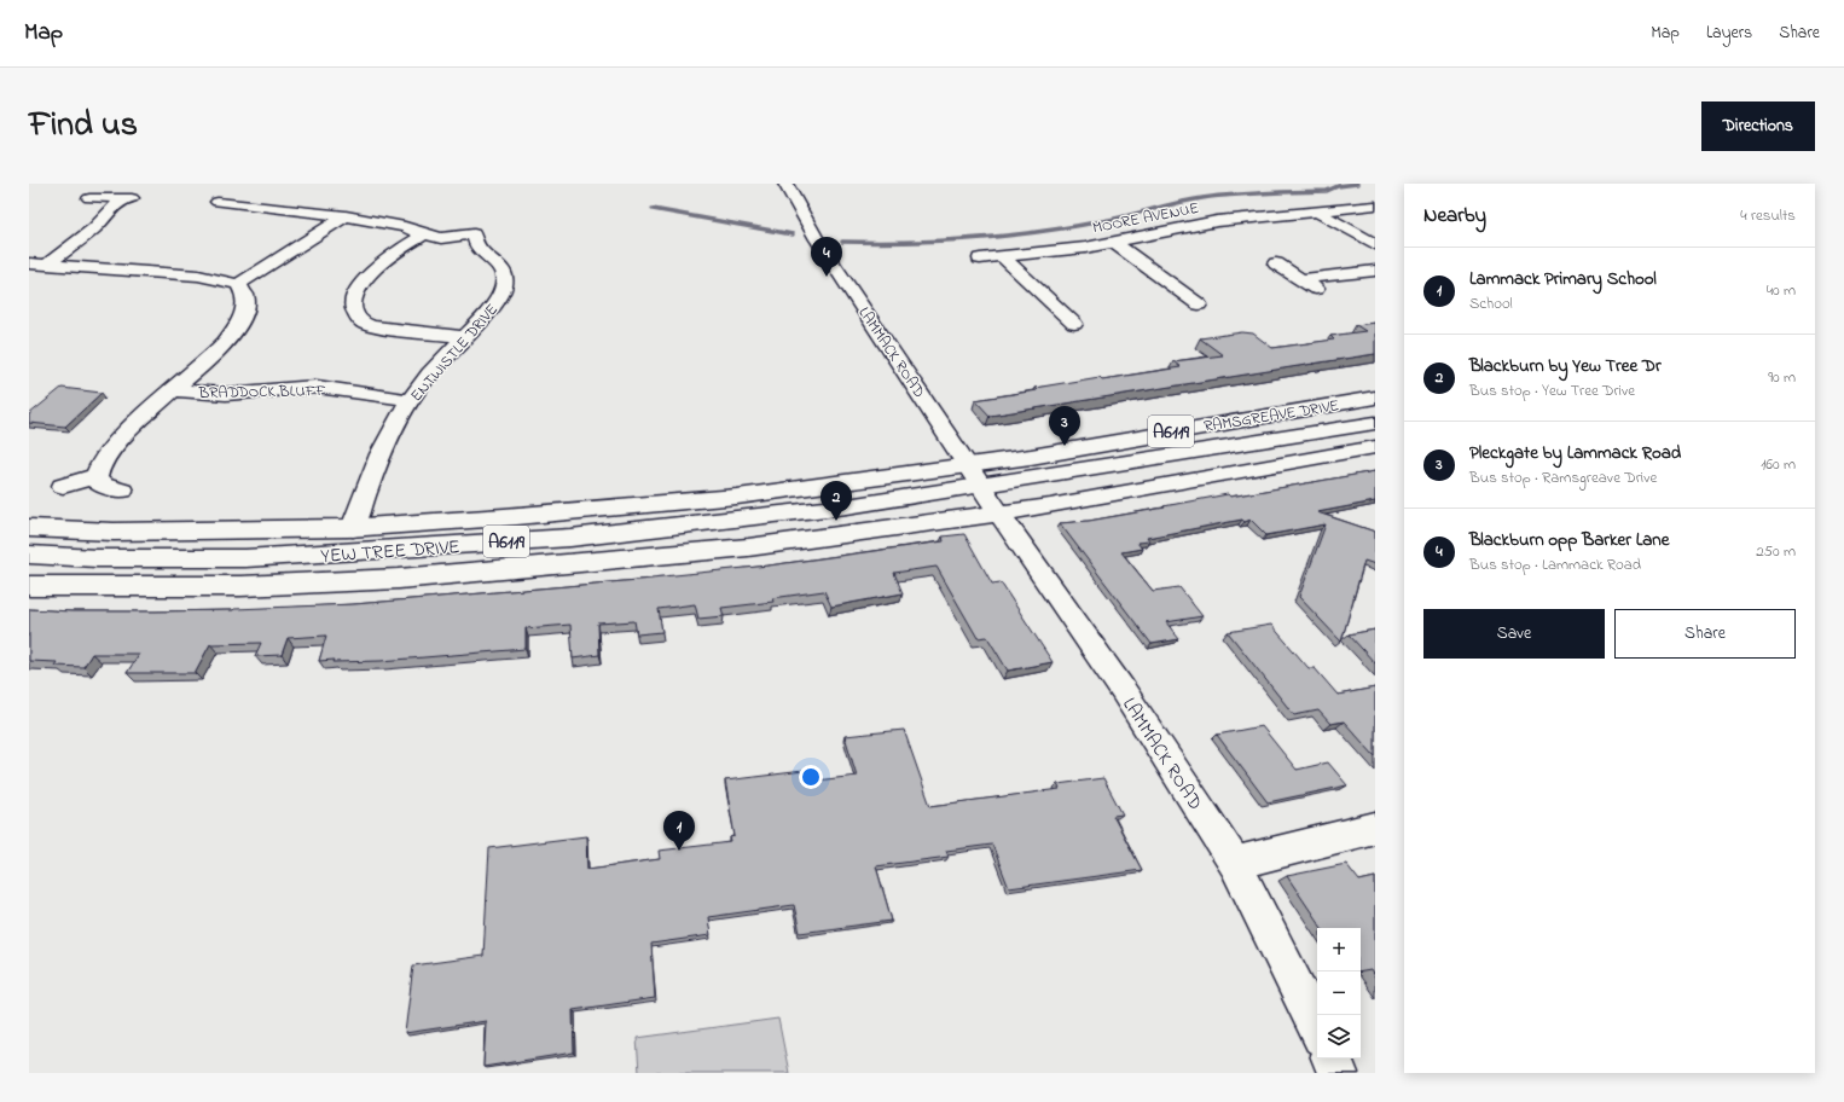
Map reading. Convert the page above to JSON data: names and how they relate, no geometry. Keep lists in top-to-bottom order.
{
  "streets": {
    "main road": [
      "MOORE AVENUE",
      "ENTWISTLE DRIVE",
      "LAMMACK ROAD",
      "BRADDOCK BLUFF",
      "RAMSGREAVE DRIVE",
      "A6119",
      "YEW TREE DRIVE"
    ]
  },
  "crossings": [
    ["ENTWISTLE DRIVE", "BRADDOCK BLUFF"],
    ["ENTWISTLE DRIVE", "YEW TREE DRIVE"],
    ["LAMMACK ROAD", "RAMSGREAVE DRIVE"],
    ["LAMMACK ROAD", "YEW TREE DRIVE"],
    ["RAMSGREAVE DRIVE", "YEW TREE DRIVE"]
  ],
  "page": {
    "header": "Map",
    "nav": ["Map", "Layers", "Share"],
    "title": "Find us",
    "buttons": [
      "Directions",
      ["Save", "Share"]
    ],
    "heading": ["Nearby", "4 results"],
    "pins": [
      "4",
      "3",
      "2",
      "1"
    ],
    "list": [
      {
        "mark": "1",
        "name": "Lammack Primary School",
        "note": "School",
        "value": "40 m"
      },
      {
        "mark": "2",
        "name": "Blackburn by Yew Tree Dr",
        "note": "Bus stop · Yew Tree Drive",
        "value": "90 m"
      },
      {
        "mark": "3",
        "name": "Pleckgate by Lammack Road",
        "note": "Bus stop · Ramsgreave Drive",
        "value": "160 m"
      },
      {
        "mark": "4",
        "name": "Blackburn opp Barker Lane",
        "note": "Bus stop · Lammack Road",
        "value": "250 m"
      }
    ],
    "map_buttons": ["+", "−"]
  }
}
